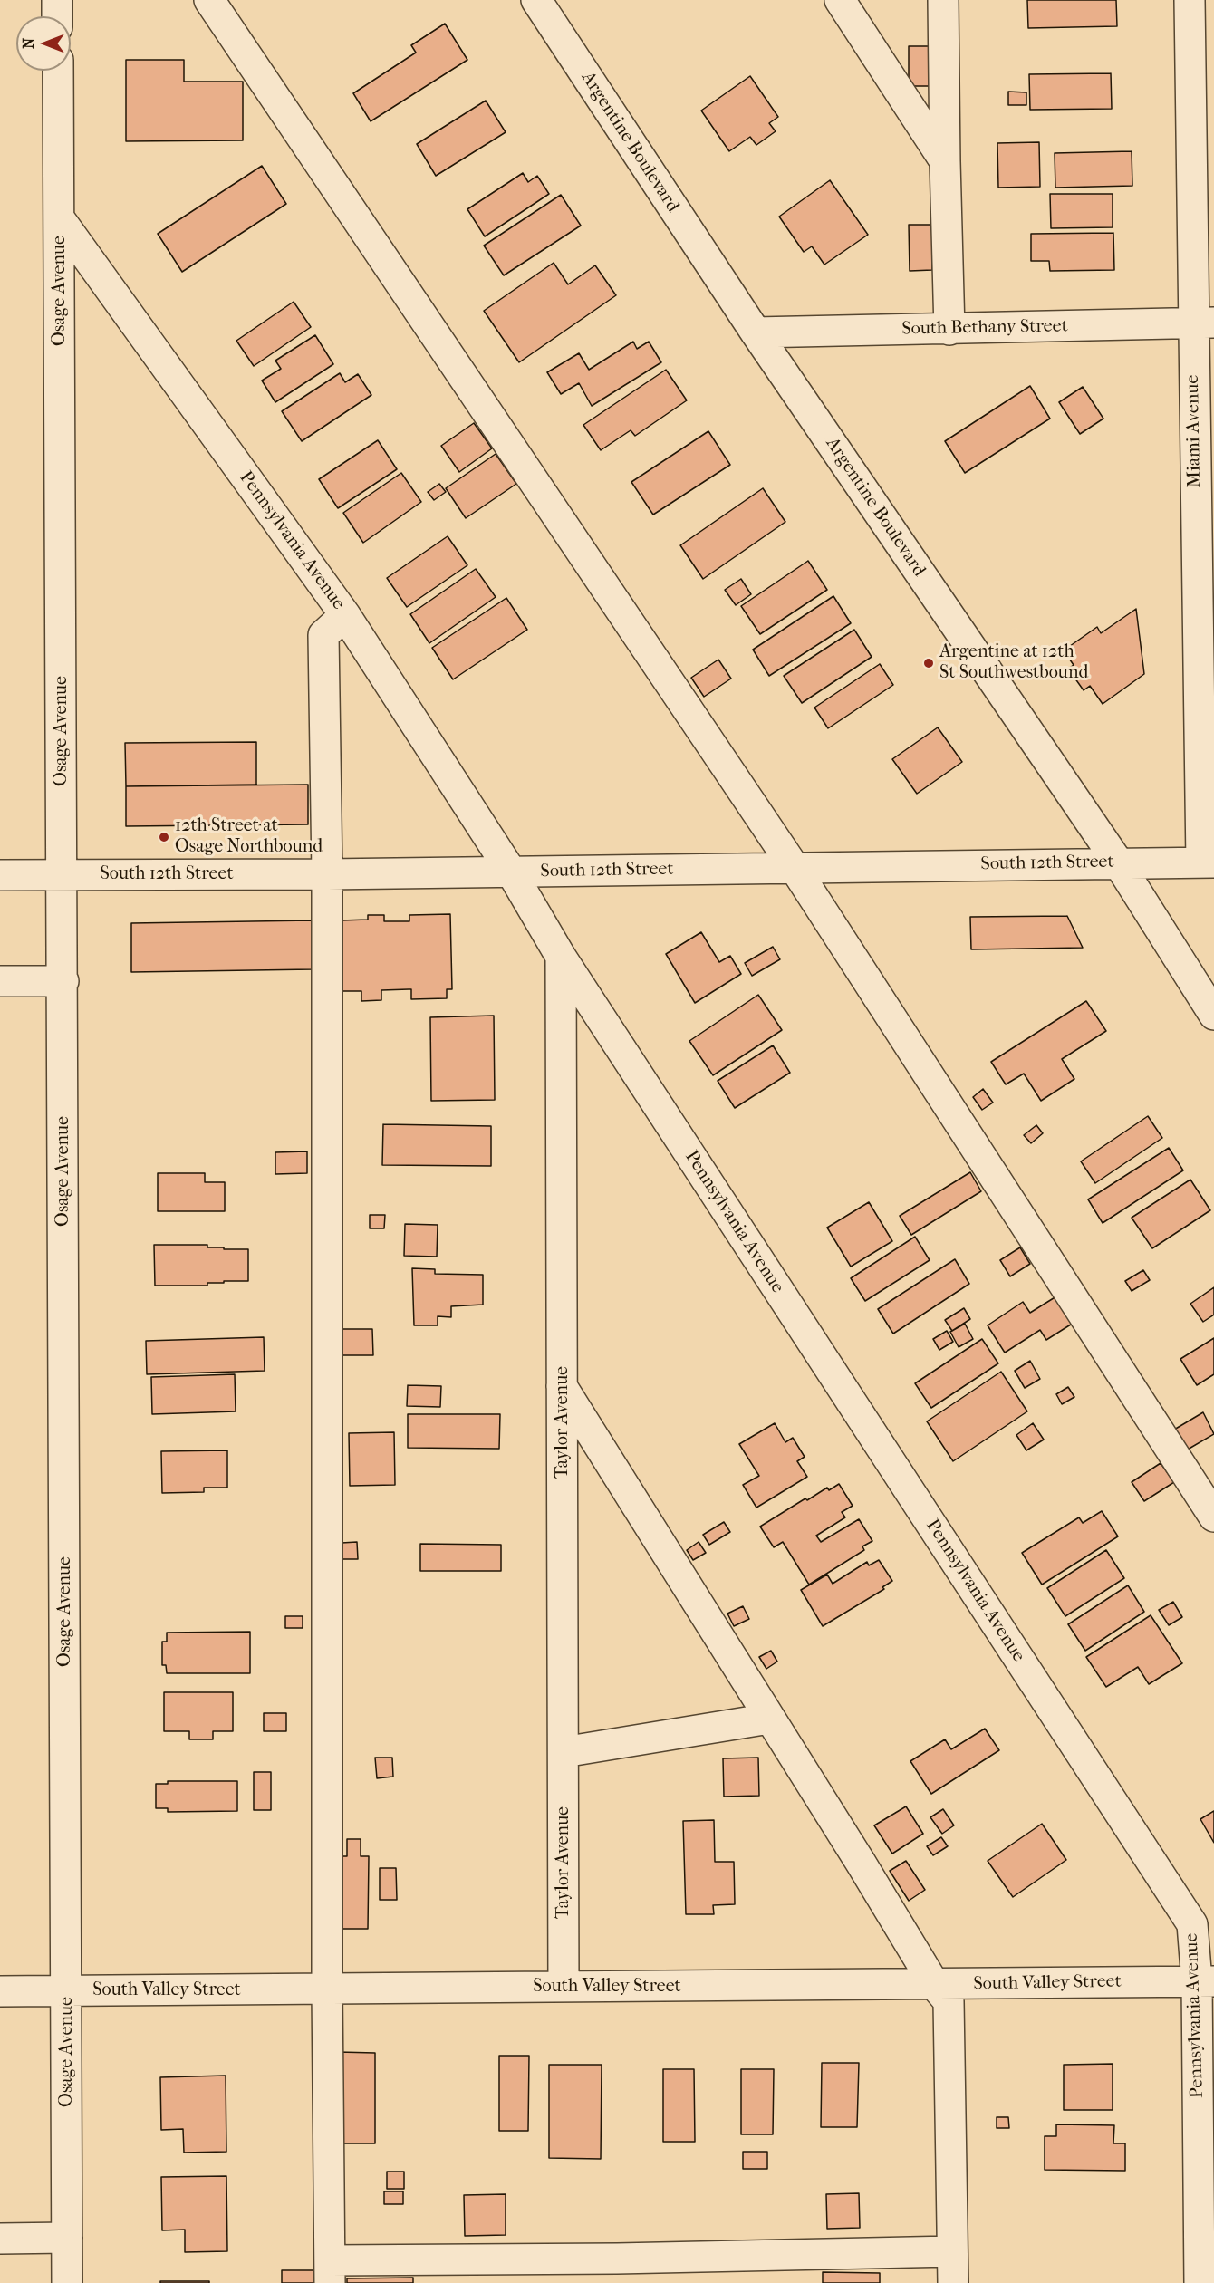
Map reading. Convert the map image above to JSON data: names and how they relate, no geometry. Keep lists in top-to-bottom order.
{
  "streets": {
    "street": [
      "Argentine Boulevard",
      "Osage Avenue",
      "South Bethany Street",
      "Miami Avenue",
      "Pennsylvania Avenue",
      "South 12th Street",
      "Taylor Avenue",
      "South Valley Street"
    ]
  },
  "crossings": [
    ["Argentine Boulevard", "South Bethany Street"],
    ["Argentine Boulevard", "South 12th Street"],
    ["Osage Avenue", "Pennsylvania Avenue"],
    ["Osage Avenue", "South 12th Street"],
    ["Osage Avenue", "South Valley Street"],
    ["South Bethany Street", "Miami Avenue"],
    ["Miami Avenue", "South 12th Street"],
    ["Pennsylvania Avenue", "South 12th Street"],
    ["Pennsylvania Avenue", "Taylor Avenue"],
    ["Pennsylvania Avenue", "South Valley Street"],
    ["Taylor Avenue", "South Valley Street"]
  ],
  "places": ["Argentine at 12th St Southwestbound", "12th Street at Osage Northbound"],
  "north": "left"
}
